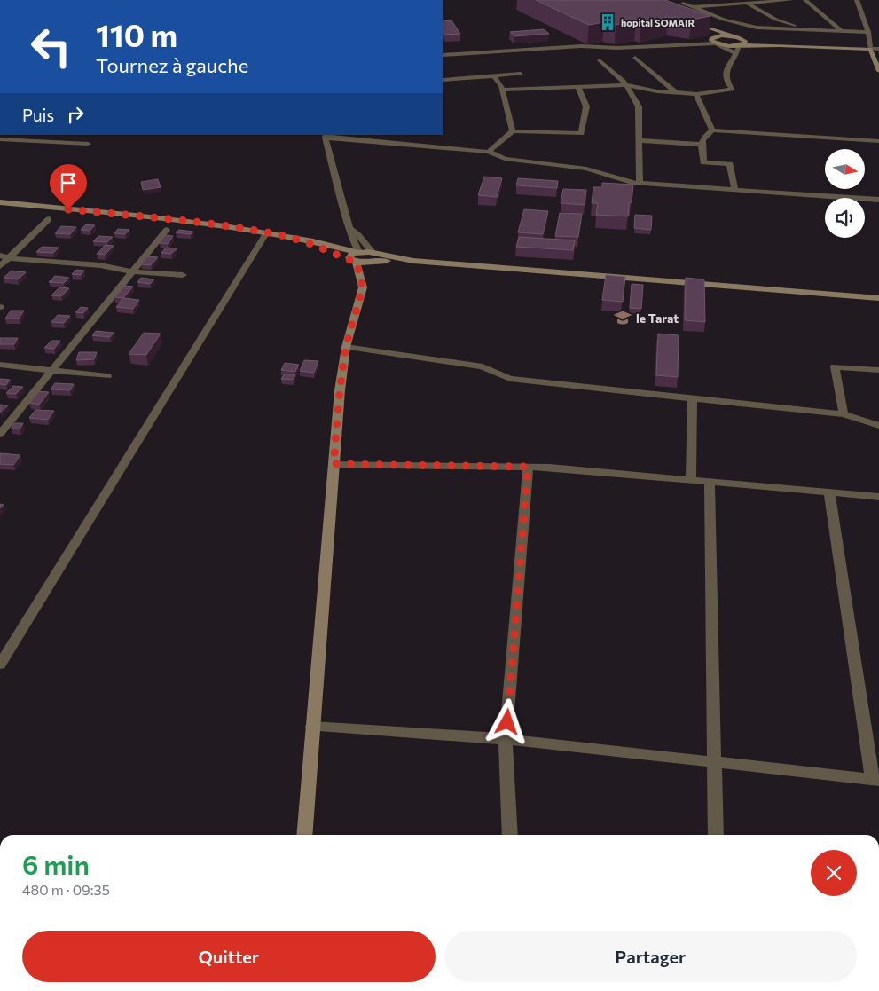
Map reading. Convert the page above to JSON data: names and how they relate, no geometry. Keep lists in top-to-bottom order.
{
  "places": {
    "building": ["hopital SOMAIR"],
    "school or university": ["le Tarat"]
  },
  "north": "right",
  "page": {
    "turn": ["110 m", "Tournez à gauche"],
    "then": "Puis",
    "heading": ["6 min", "480 m · 09:35"],
    "buttons": ["Quitter", "Partager"]
  }
}
